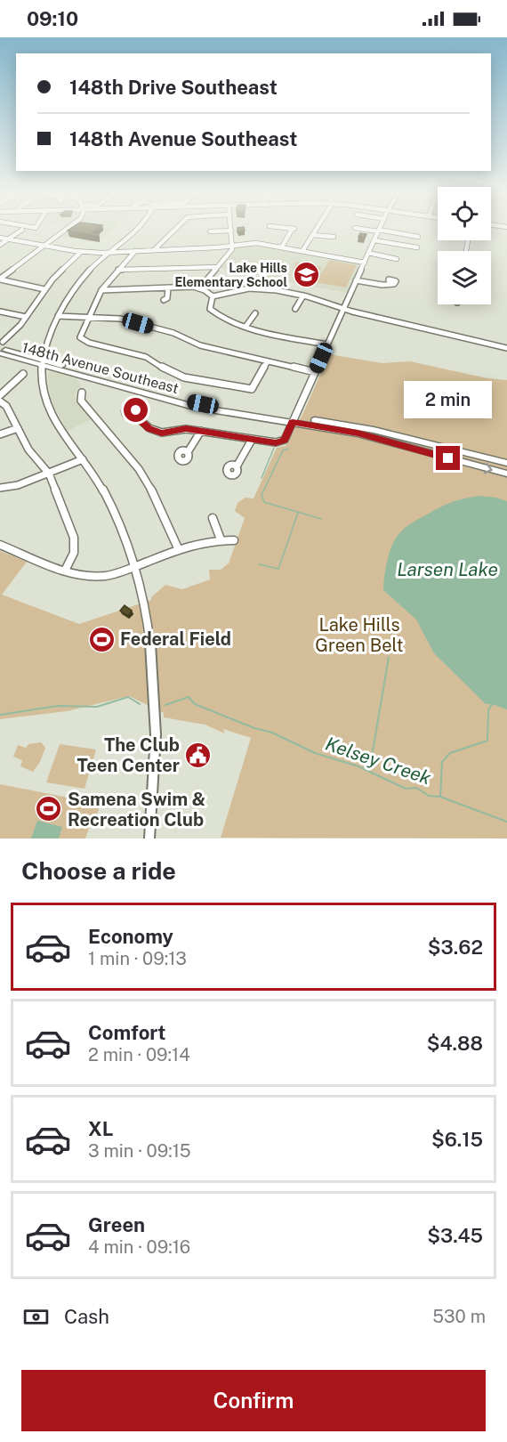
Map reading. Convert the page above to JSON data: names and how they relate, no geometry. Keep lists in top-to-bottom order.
{
  "streets": {
    "main road": ["148th Avenue Southeast"]
  },
  "water": ["Larsen Lake", "Kelsey Creek"],
  "parks": ["Lake Hills Green Belt"],
  "places": {
    "school or university": ["Lake Hills Elementary School"],
    "sports": ["Federal Field", "Samena Swim & Recreation Club"],
    "public building": ["The Club Teen Center"]
  },
  "page": {
    "status": "09:10",
    "banner": ["148th Drive Southeast", "148th Avenue Southeast"],
    "bubble": "2 min",
    "heading": "Choose a ride",
    "list": [
      {
        "name": "Economy",
        "note": "1 min · 09:13",
        "value": "$3.62"
      },
      {
        "name": "Comfort",
        "note": "2 min · 09:14",
        "value": "$4.88"
      },
      {
        "name": "XL",
        "note": "3 min · 09:15",
        "value": "$6.15"
      },
      {
        "name": "Green",
        "note": "4 min · 09:16",
        "value": "$3.45"
      }
    ],
    "pay": ["Cash", "530 m"],
    "buttons": "Confirm"
  }
}
